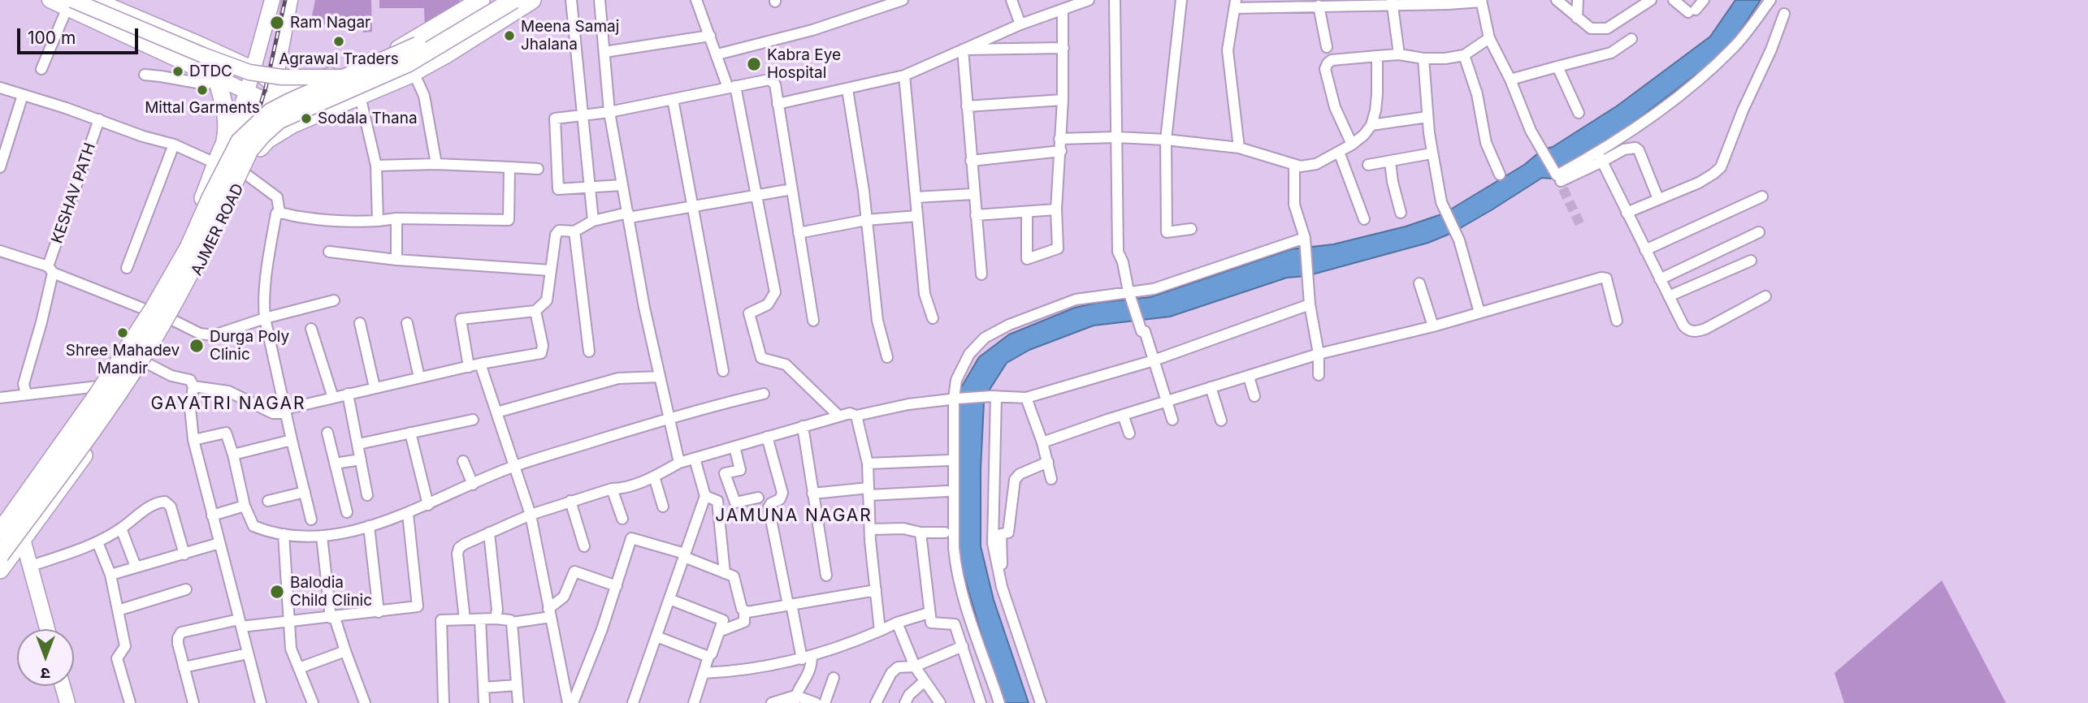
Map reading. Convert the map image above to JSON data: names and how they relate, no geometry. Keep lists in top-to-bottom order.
{
  "streets": {
    "highway": ["AJMER ROAD"],
    "street": ["KESHAV PATH"]
  },
  "districts": ["GAYATRI NAGAR", "JAMUNA NAGAR"],
  "places": [
    "Ram Nagar",
    "Meena Samaj Jhalana",
    "Agrawal Traders",
    "Kabra Eye Hospital",
    "DTDC",
    "Mittal Garments",
    "Sodala Thana",
    "Shree Mahadev Mandir",
    "Durga Poly Clinic",
    "Balodia Child Clinic"
  ],
  "scale_bar": "100 m",
  "north": "bottom"
}
